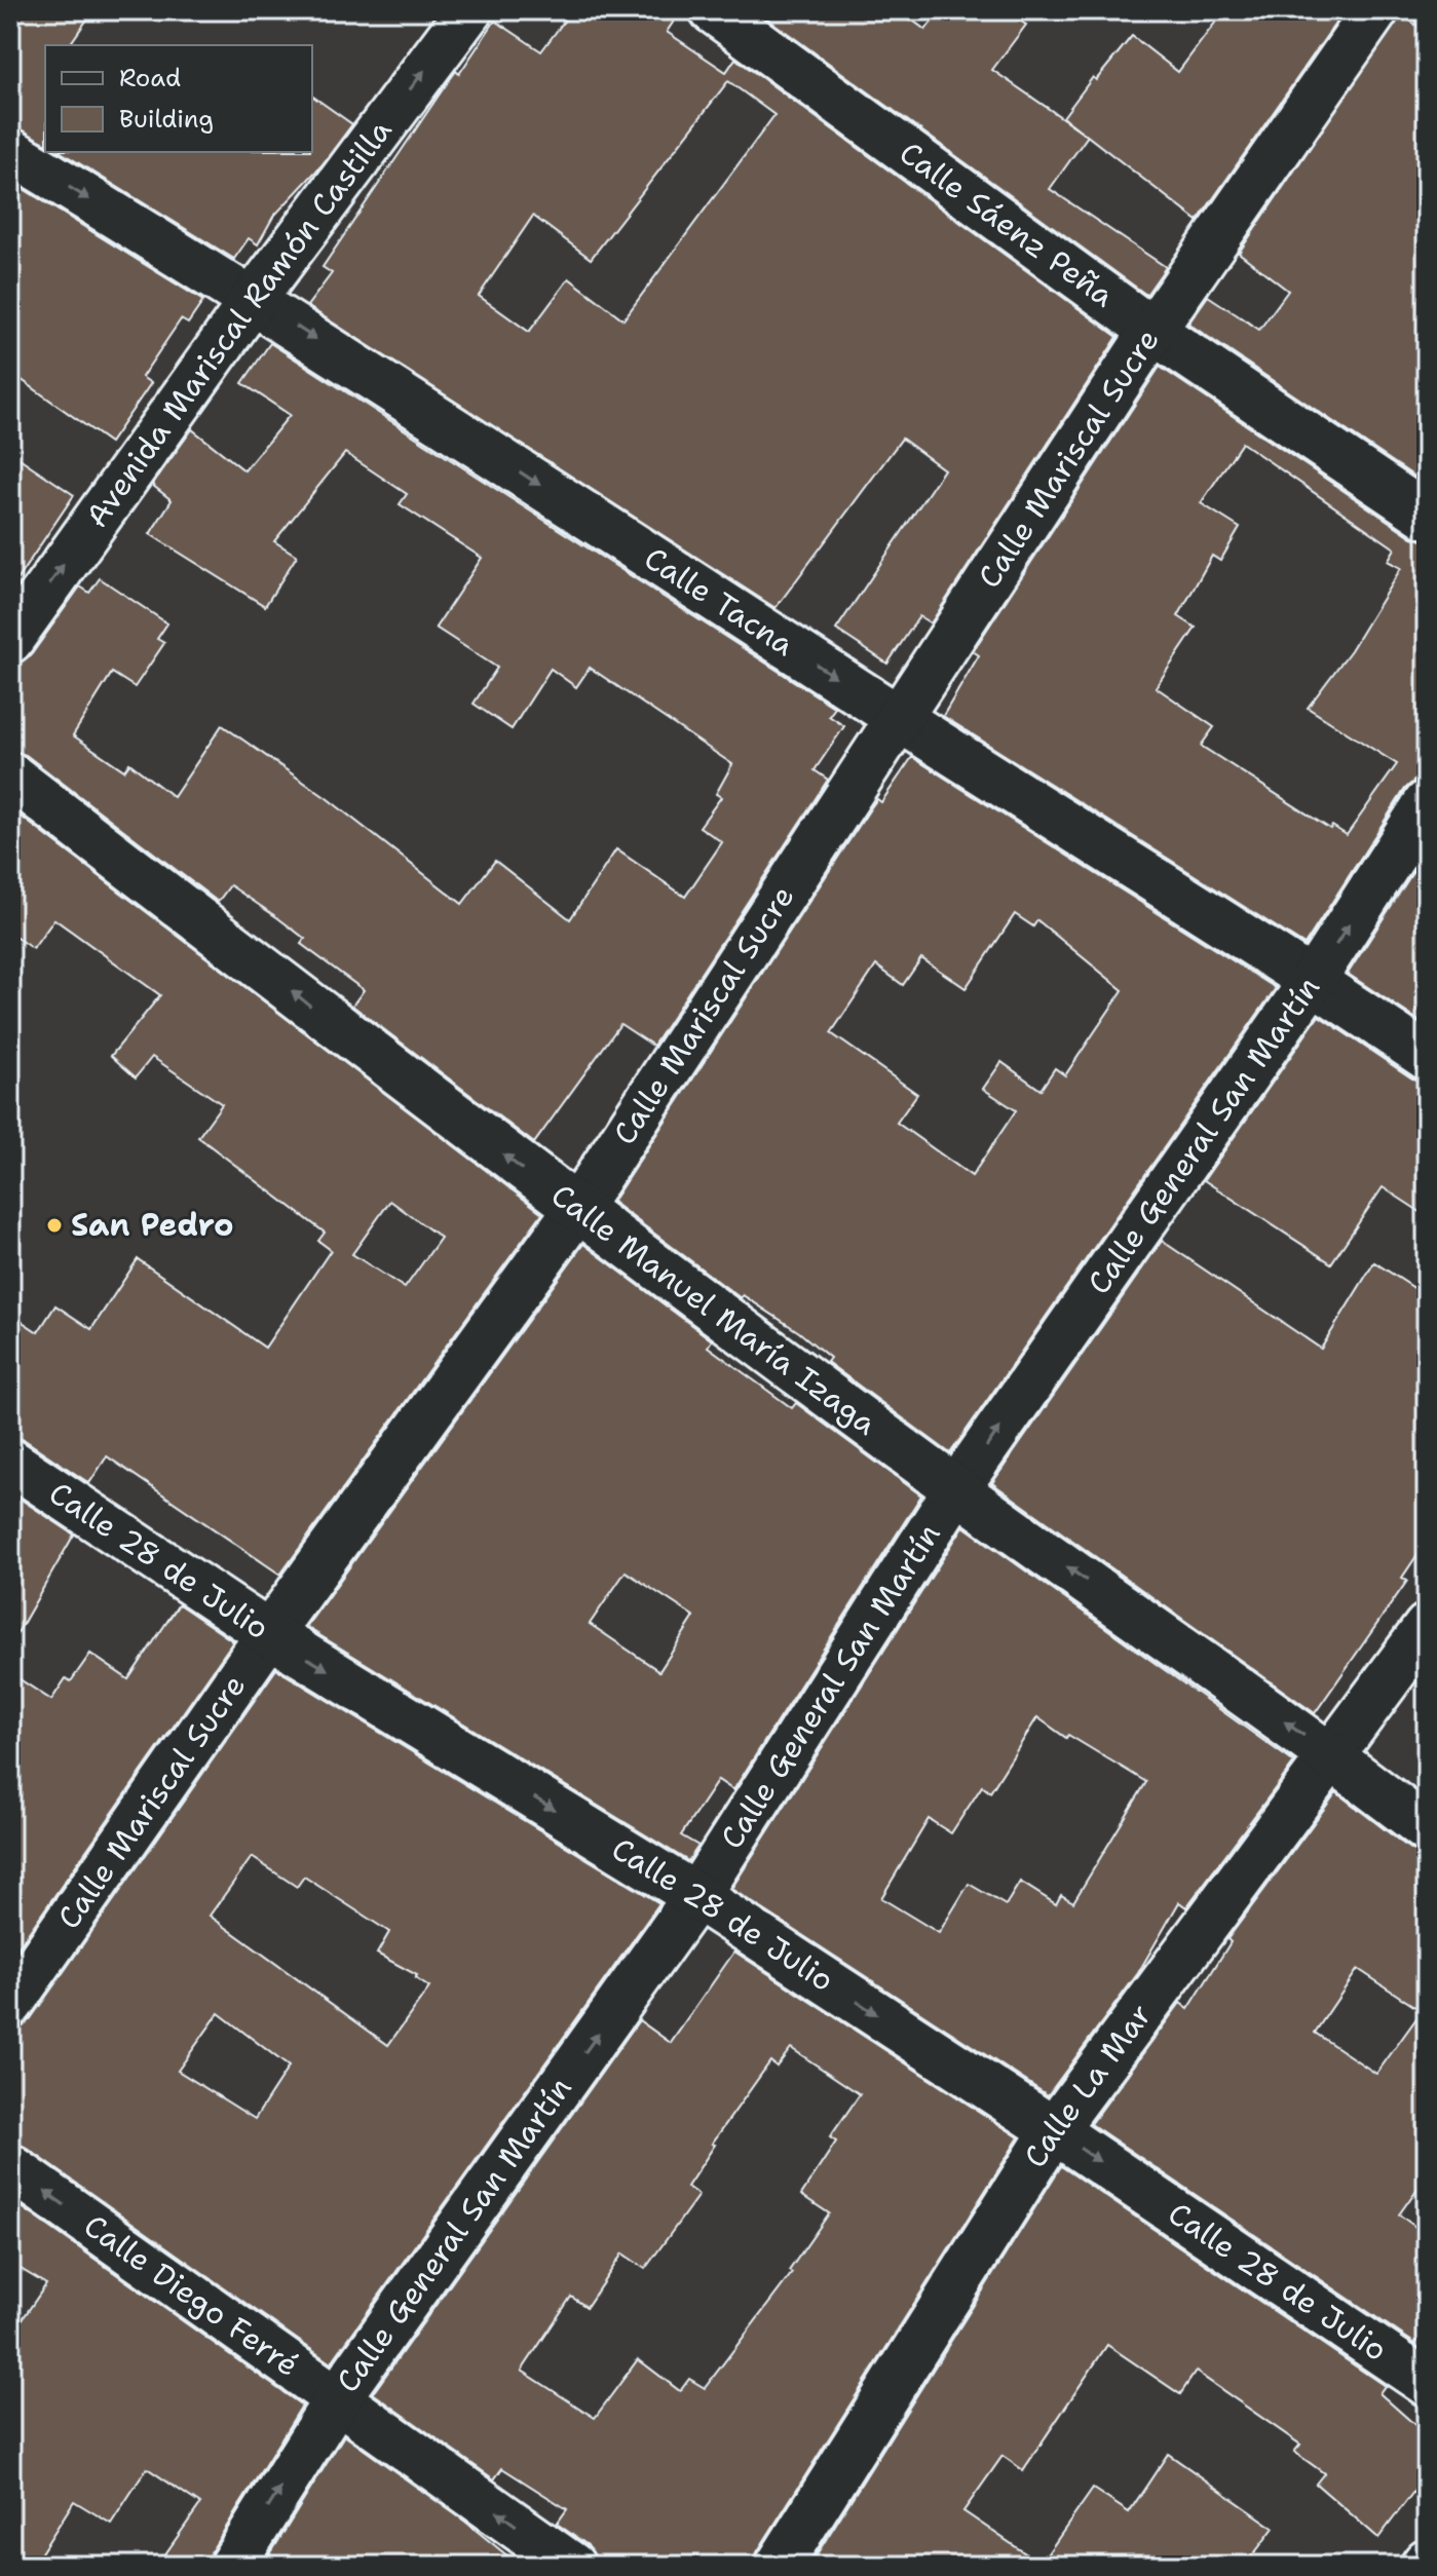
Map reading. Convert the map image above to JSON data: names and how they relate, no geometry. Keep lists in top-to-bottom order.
{
  "streets": {
    "street": [
      "Calle Sáenz Peña",
      "Avenida Mariscal Ramón Castilla",
      "Calle Mariscal Sucre",
      "Calle Tacna",
      "Calle General San Martín",
      "Calle Manuel María Izaga",
      "Calle 28 de Julio",
      "Calle La Mar",
      "Calle Diego Ferré"
    ]
  },
  "crossings": [
    ["Calle Sáenz Peña", "Calle Mariscal Sucre"],
    ["Avenida Mariscal Ramón Castilla", "Calle Tacna"],
    ["Calle Mariscal Sucre", "Calle Tacna"],
    ["Calle Mariscal Sucre", "Calle Manuel María Izaga"],
    ["Calle Mariscal Sucre", "Calle 28 de Julio"],
    ["Calle Tacna", "Calle General San Martín"],
    ["Calle General San Martín", "Calle Manuel María Izaga"],
    ["Calle General San Martín", "Calle 28 de Julio"],
    ["Calle General San Martín", "Calle Diego Ferré"],
    ["Calle Manuel María Izaga", "Calle La Mar"],
    ["Calle 28 de Julio", "Calle La Mar"]
  ],
  "one_way": [
    "Avenida Mariscal Ramón Castilla",
    "Calle Tacna",
    "Calle General San Martín",
    "Calle Manuel María Izaga",
    "Calle 28 de Julio",
    "Calle Diego Ferré"
  ],
  "places": ["San Pedro"],
  "legend": ["Road", "Building"]
}
